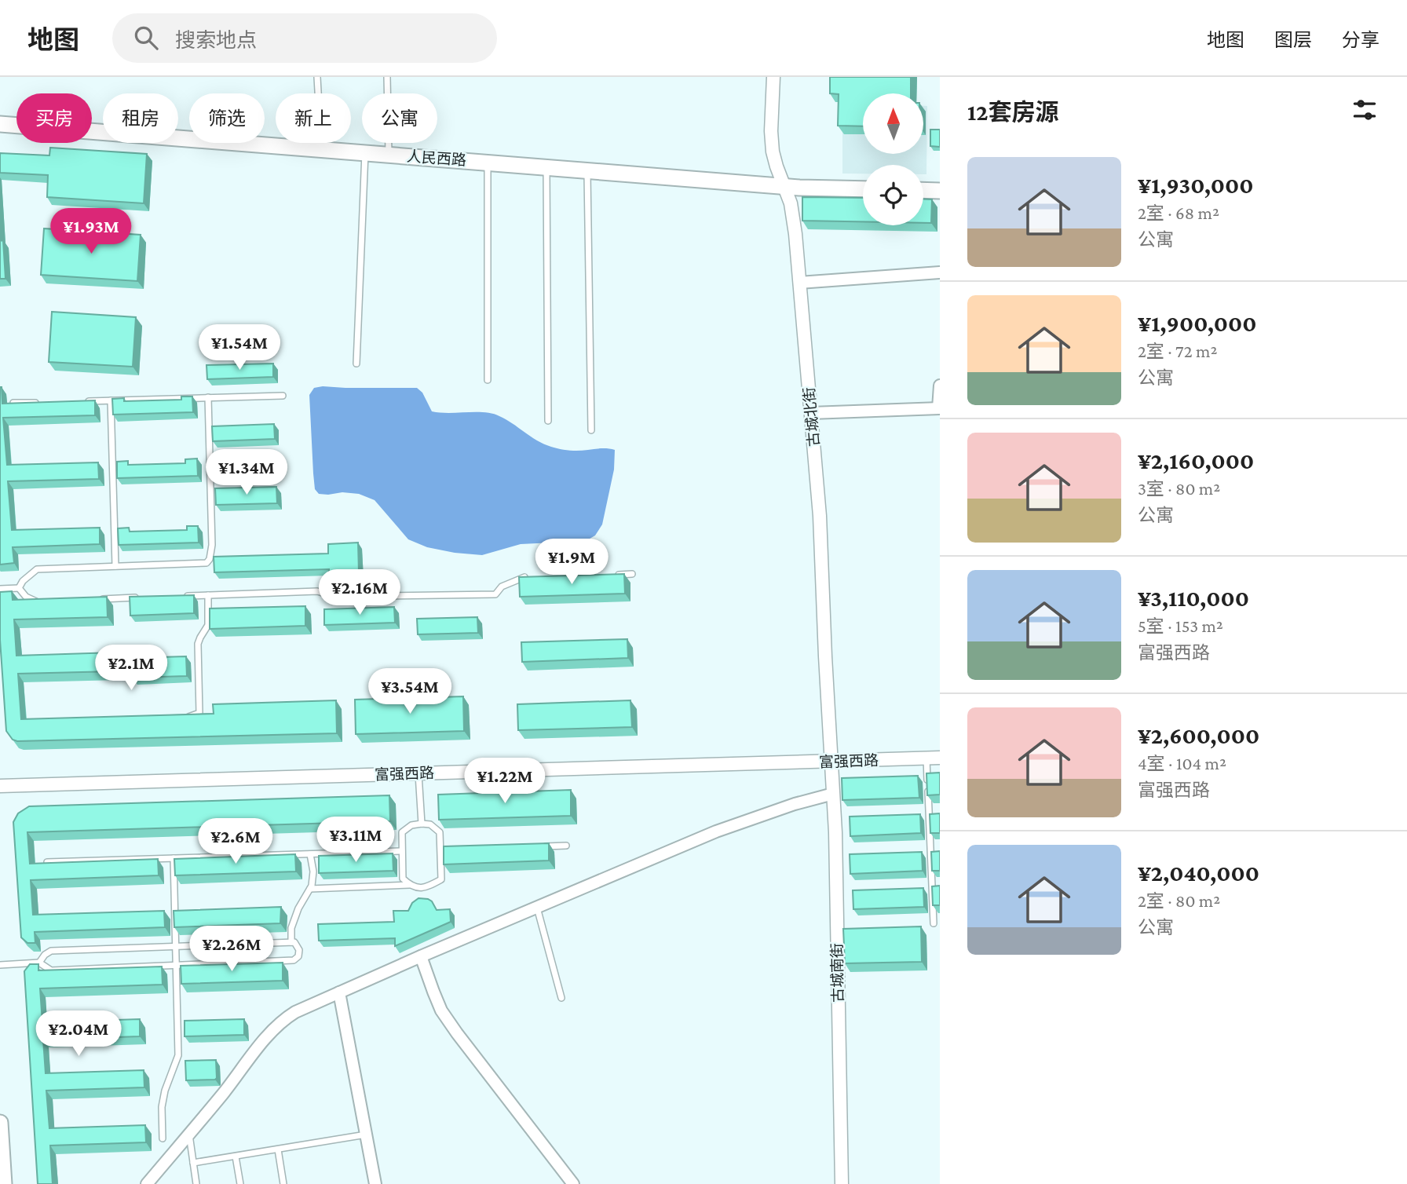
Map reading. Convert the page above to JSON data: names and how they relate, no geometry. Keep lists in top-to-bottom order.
{
  "streets": {
    "main road": ["人民西路"],
    "street": ["古城北街", "富强西路", "古城南街"]
  },
  "crossings": [
    ["人民西路", "古城北街"],
    ["古城北街", "富强西路"],
    ["古城北街", "古城南街"],
    ["富强西路", "古城南街"]
  ],
  "north": "top",
  "page": {
    "header": "地图",
    "search": "搜索地点",
    "nav": ["地图", "图层", "分享"],
    "heading": "12套房源",
    "chip": [
      "买房",
      "租房",
      "筛选",
      "新上",
      "公寓"
    ],
    "list": [
      {
        "name": "¥1,930,000",
        "note": "2室 · 68 m² · 公寓"
      },
      {
        "name": "¥1,900,000",
        "note": "2室 · 72 m² · 公寓"
      },
      {
        "name": "¥2,160,000",
        "note": "3室 · 80 m² · 公寓"
      },
      {
        "name": "¥3,110,000",
        "note": "5室 · 153 m² · 富强西路"
      },
      {
        "name": "¥2,600,000",
        "note": "4室 · 104 m² · 富强西路"
      },
      {
        "name": "¥2,040,000",
        "note": "2室 · 80 m² · 公寓"
      }
    ],
    "price": [
      "¥1.93M",
      "¥1.54M",
      "¥1.34M",
      "¥1.9M",
      "¥2.16M",
      "¥2.1M",
      "¥3.54M",
      "¥1.22M",
      "¥3.11M",
      "¥2.6M",
      "¥2.26M",
      "¥2.04M"
    ]
  }
}
